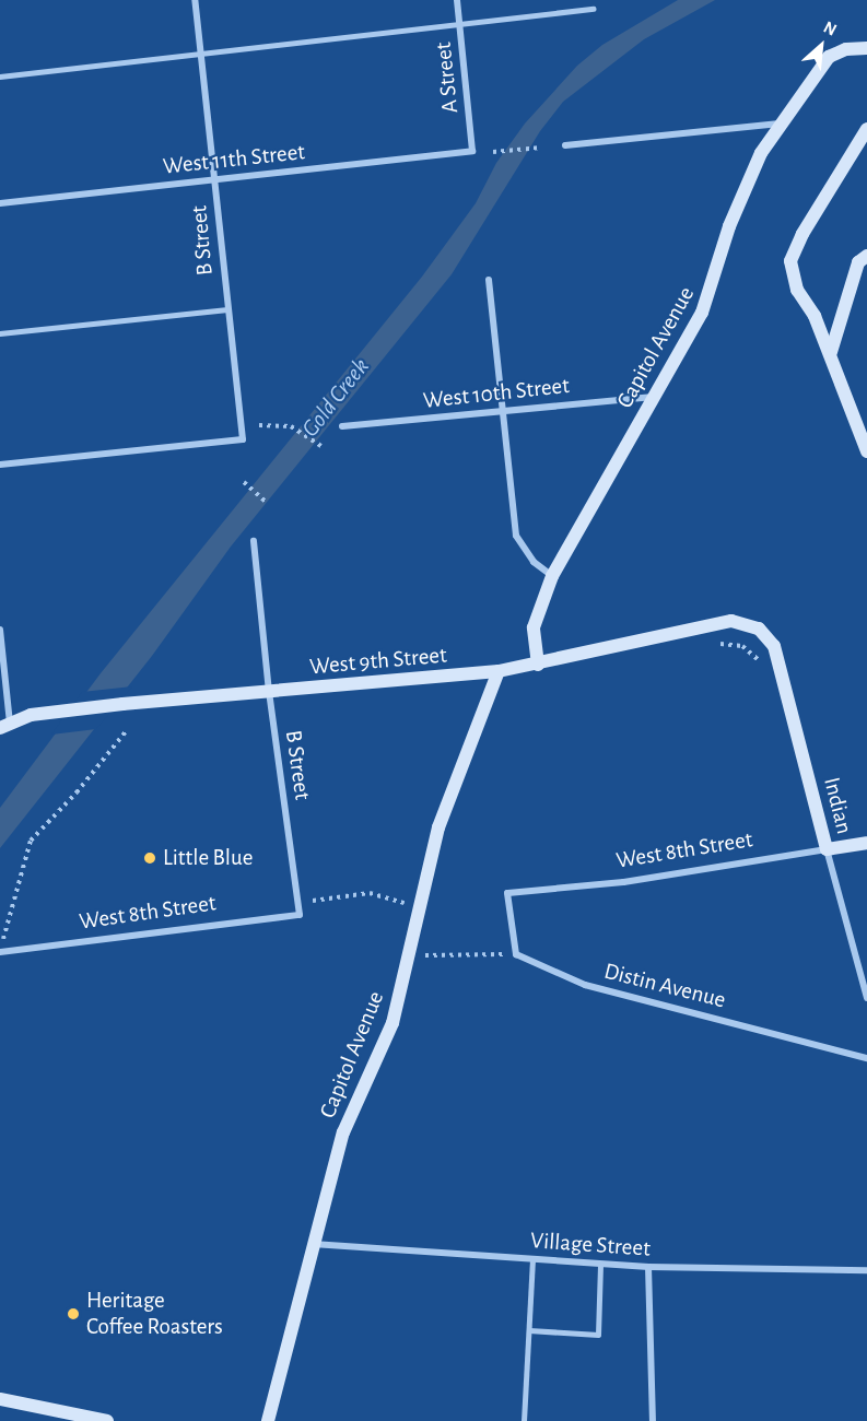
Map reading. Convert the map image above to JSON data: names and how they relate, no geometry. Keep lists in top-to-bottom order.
{
  "streets": {
    "street": [
      "A Street",
      "West 11th Street",
      "B Street",
      "Capitol Avenue",
      "West 10th Street",
      "West 9th Street",
      "Indian",
      "West 8th Street",
      "Distin Avenue",
      "Village Street"
    ]
  },
  "crossings": [
    ["A Street", "West 11th Street"],
    ["West 11th Street", "B Street"],
    ["B Street", "West 9th Street"],
    ["B Street", "West 8th Street"],
    ["Capitol Avenue", "West 10th Street"],
    ["Capitol Avenue", "West 9th Street"],
    ["Capitol Avenue", "Village Street"],
    ["West 9th Street", "Indian"],
    ["Indian", "West 8th Street"],
    ["West 8th Street", "Distin Avenue"]
  ],
  "water": ["Gold Creek"],
  "places": ["Little Blue", "Heritage Coffee Roasters"],
  "north": "top right"
}
